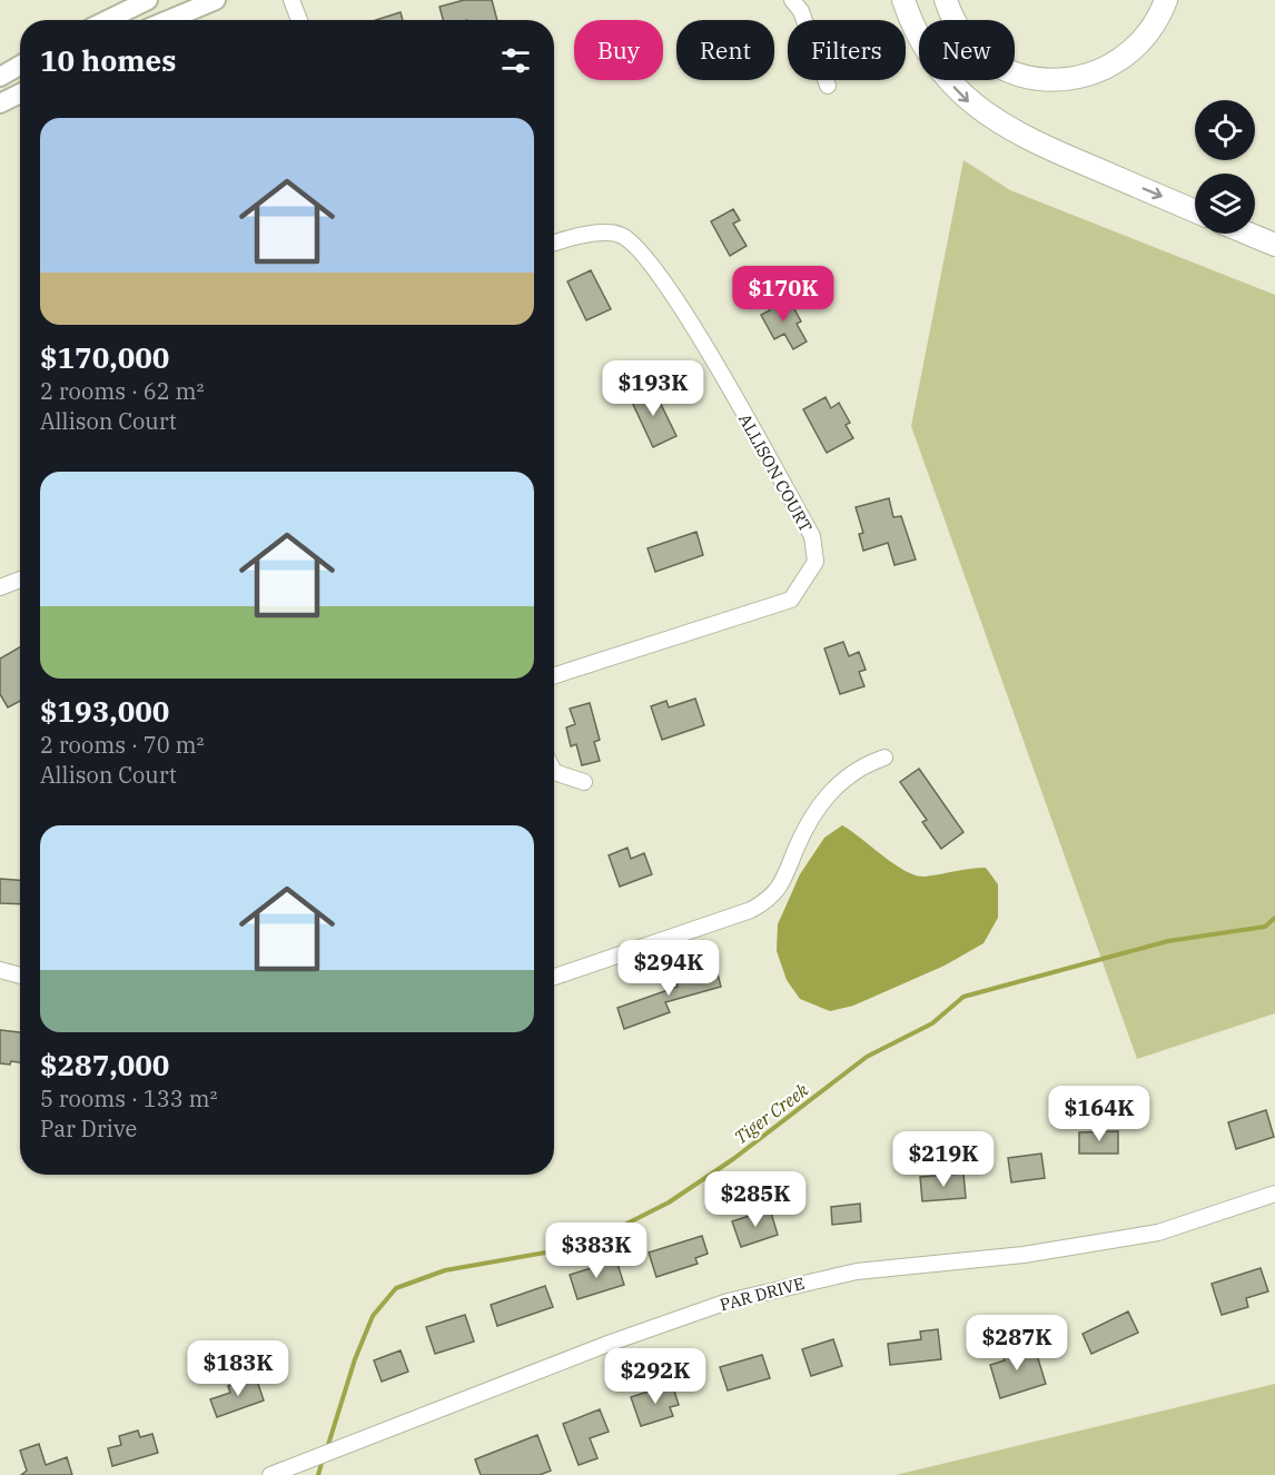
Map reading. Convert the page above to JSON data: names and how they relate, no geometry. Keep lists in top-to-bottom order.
{
  "streets": {
    "street": ["ALLISON COURT", "PAR DRIVE"]
  },
  "water": ["Tiger Creek"],
  "page": {
    "chip": [
      "Buy",
      "Rent",
      "Filters",
      "New"
    ],
    "heading": "10 homes",
    "list": [
      {
        "name": "$170,000",
        "note": "2 rooms · 62 m² · Allison Court"
      },
      {
        "name": "$193,000",
        "note": "2 rooms · 70 m² · Allison Court"
      },
      {
        "name": "$287,000",
        "note": "5 rooms · 133 m² · Par Drive"
      }
    ],
    "price": [
      "$170K",
      "$193K",
      "$294K",
      "$164K",
      "$219K",
      "$285K",
      "$383K",
      "$287K",
      "$183K",
      "$292K"
    ]
  }
}
